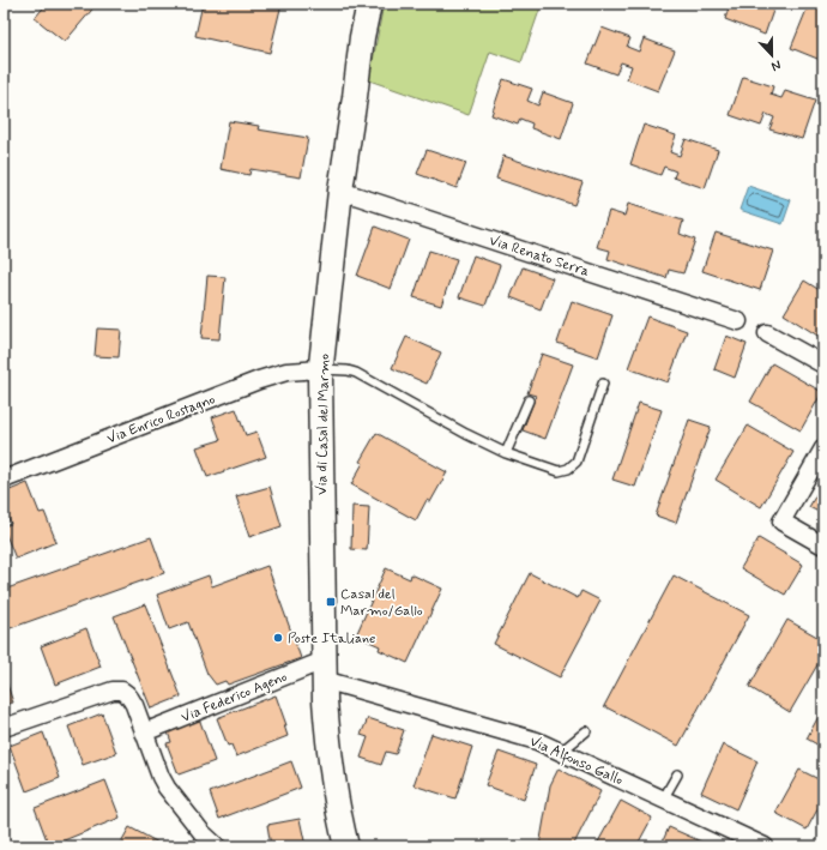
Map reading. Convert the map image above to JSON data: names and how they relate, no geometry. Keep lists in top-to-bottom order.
{
  "streets": {
    "main road": ["Via di Casal del Marmo"],
    "street": [
      "Via Renato Serra",
      "Via Enrico Rostagno",
      "Via Federico Ageno",
      "Via Alfonso Gallo"
    ]
  },
  "crossings": [
    ["Via Renato Serra", "Via di Casal del Marmo"],
    ["Via Enrico Rostagno", "Via di Casal del Marmo"],
    ["Via di Casal del Marmo", "Via Federico Ageno"],
    ["Via di Casal del Marmo", "Via Alfonso Gallo"],
    ["Via Federico Ageno", "Via Alfonso Gallo"]
  ],
  "places": {
    "transit": ["Casal del Marmo/Gallo"],
    "other": ["Poste Italiane"]
  },
  "north": "bottom"
}
